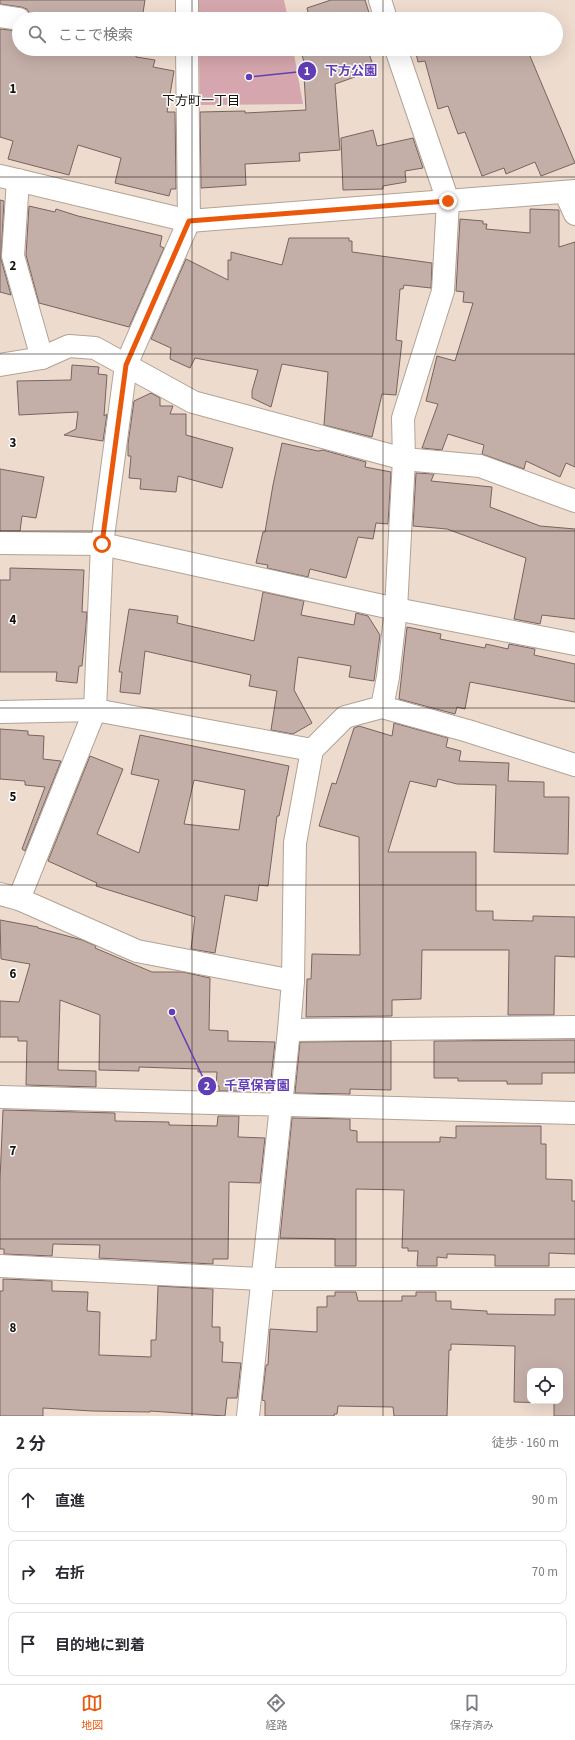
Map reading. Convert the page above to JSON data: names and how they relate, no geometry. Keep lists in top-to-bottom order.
{
  "districts": ["下方町一丁目"],
  "places": ["下方公園", "千草保育園"],
  "page": {
    "search": "ここで検索",
    "heading": ["2 分", "徒歩 · 160 m"],
    "list": [
      ["直進", "90 m"],
      ["右折", "70 m"],
      "目的地に到着"
    ],
    "nav": ["地図", "経路", "保存済み"]
  },
  "grid": {
    "rows": [
      "1",
      "2",
      "3",
      "4",
      "5",
      "6",
      "7",
      "8"
    ]
  }
}
